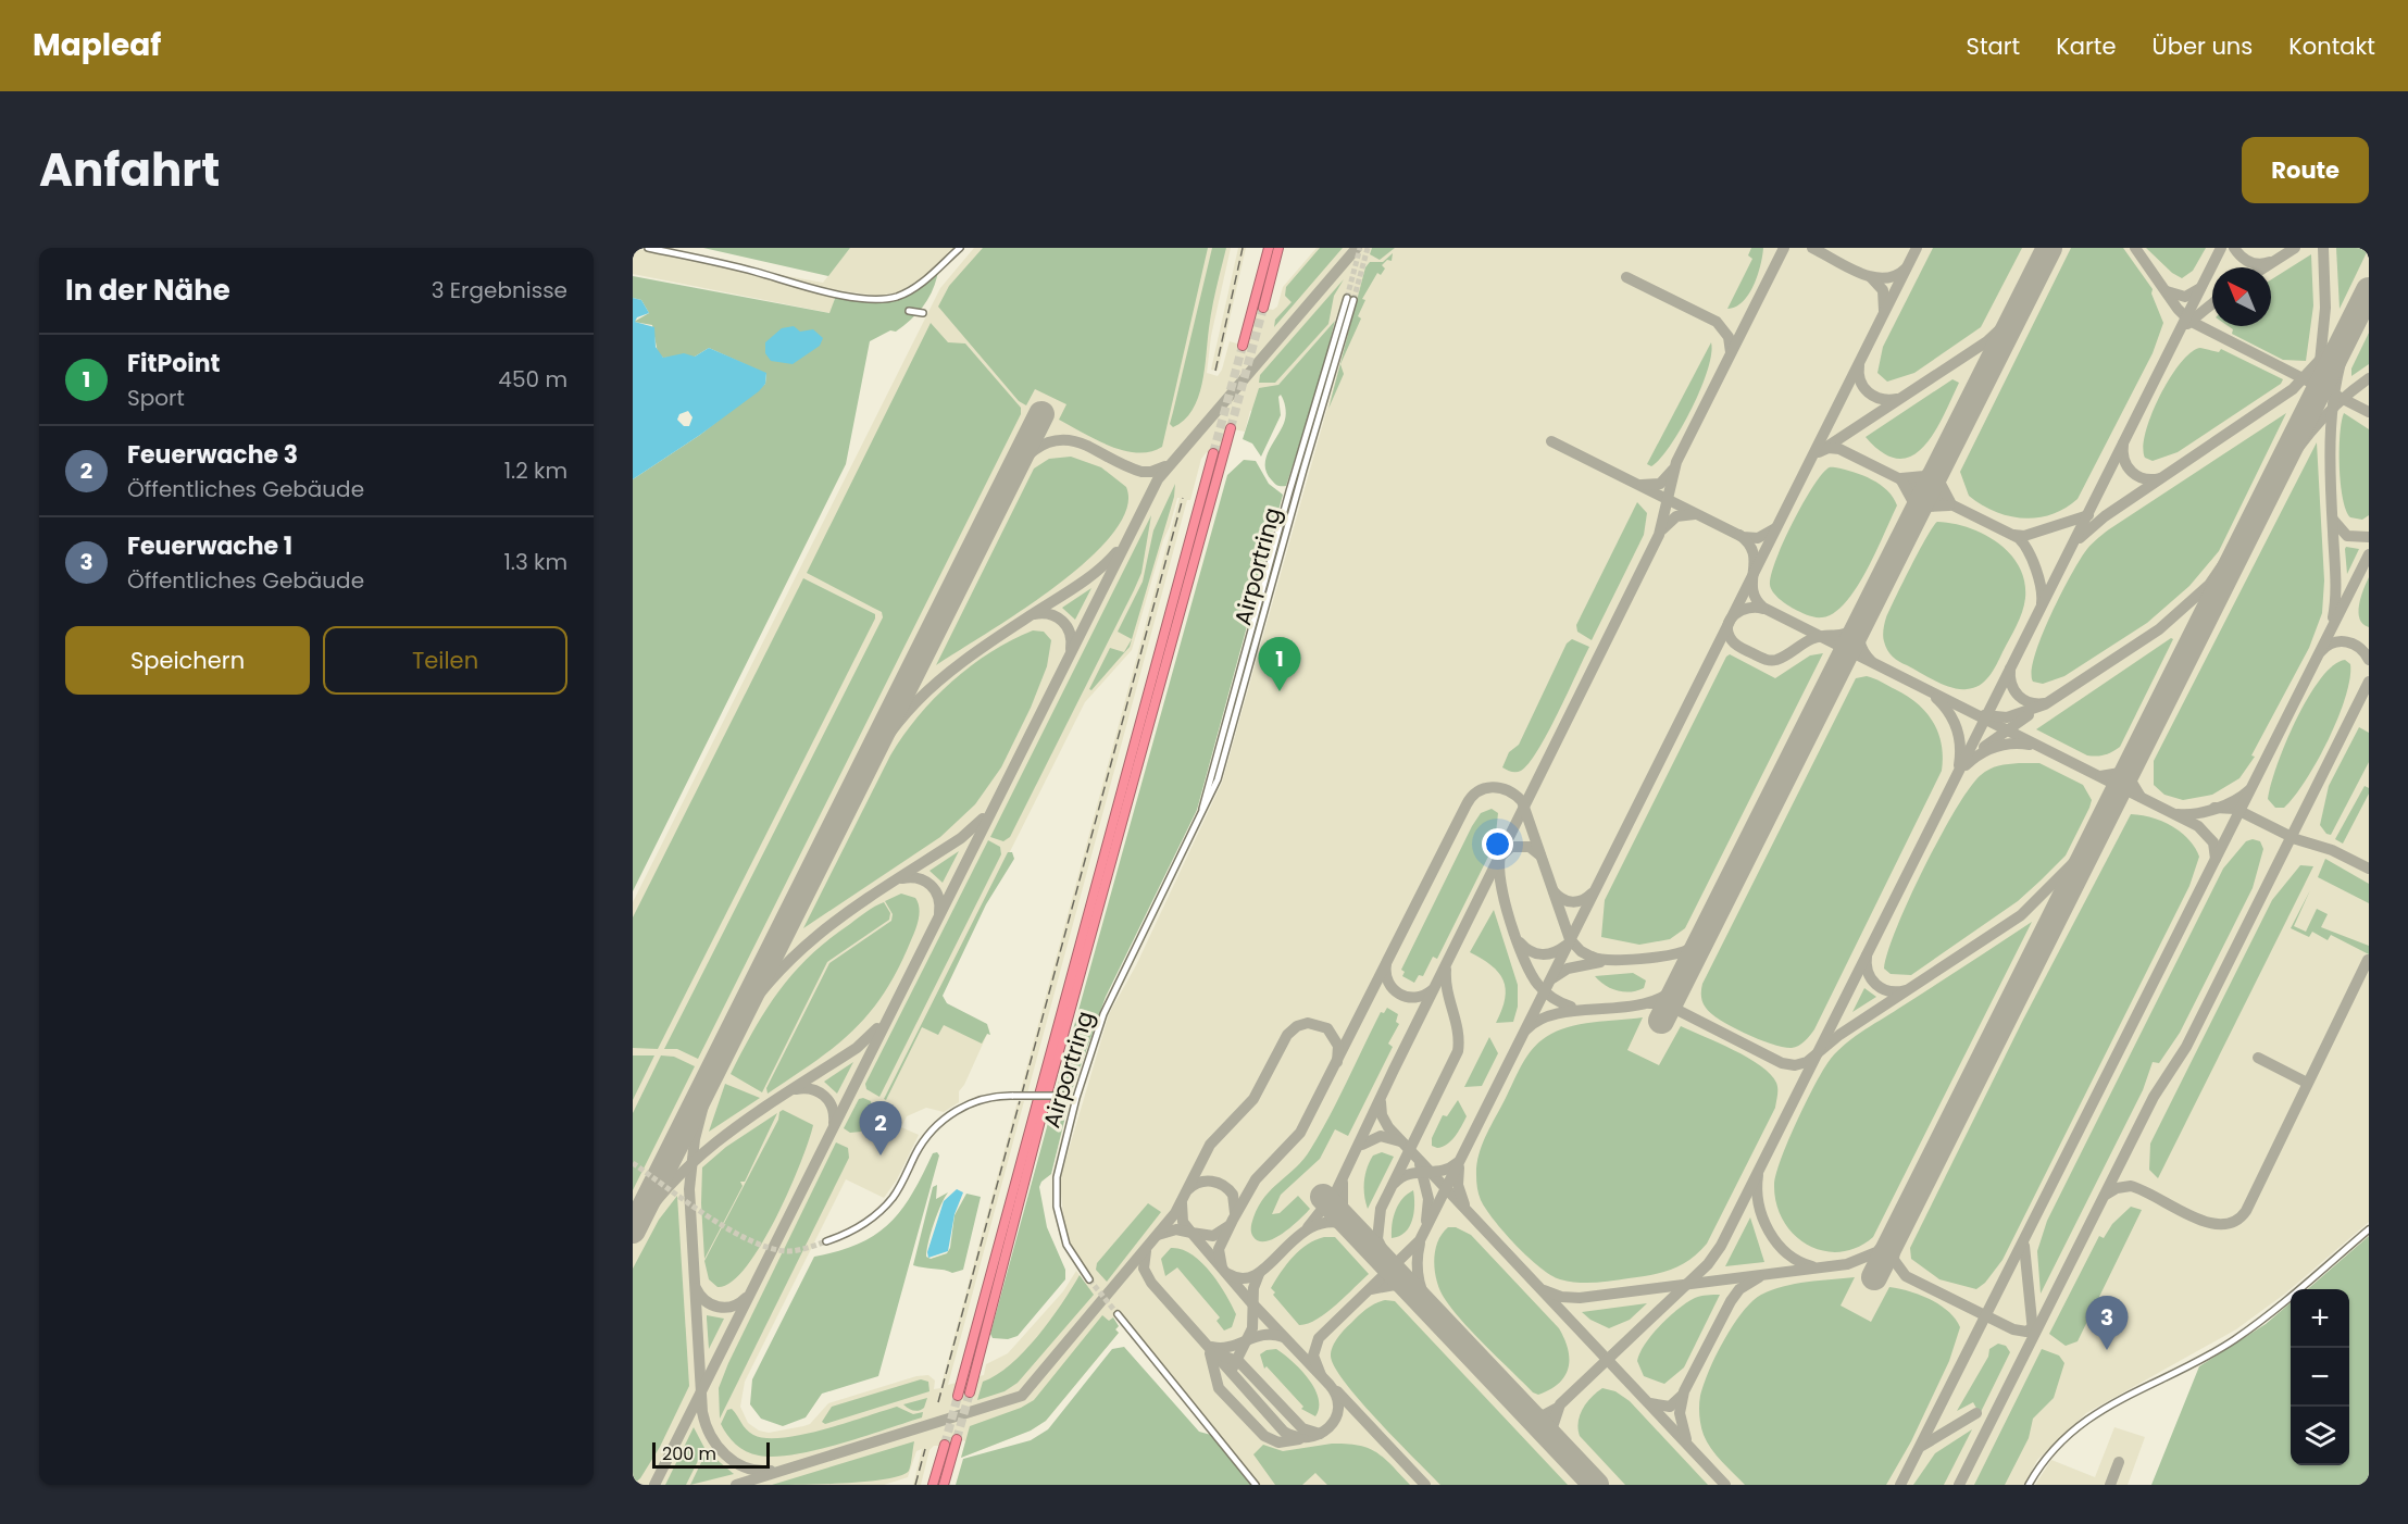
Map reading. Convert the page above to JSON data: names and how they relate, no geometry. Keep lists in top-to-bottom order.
{
  "streets": {
    "street": ["Airportring"]
  },
  "scale_bar": "200 m",
  "north": "top left",
  "page": {
    "header": "Mapleaf",
    "nav": [
      "Start",
      "Karte",
      "Über uns",
      "Kontakt"
    ],
    "title": "Anfahrt",
    "buttons": [
      "Route",
      ["Speichern", "Teilen"]
    ],
    "heading": ["In der Nähe", "3 Ergebnisse"],
    "list": [
      {
        "mark": "1",
        "name": "FitPoint",
        "note": "Sport",
        "value": "450 m"
      },
      {
        "mark": "2",
        "name": "Feuerwache 3",
        "note": "Öffentliches Gebäude",
        "value": "1.2 km"
      },
      {
        "mark": "3",
        "name": "Feuerwache 1",
        "note": "Öffentliches Gebäude",
        "value": "1.3 km"
      }
    ],
    "pins": ["1", "2", "3"],
    "map_buttons": ["+", "−"],
    "scale": "200 m"
  }
}
